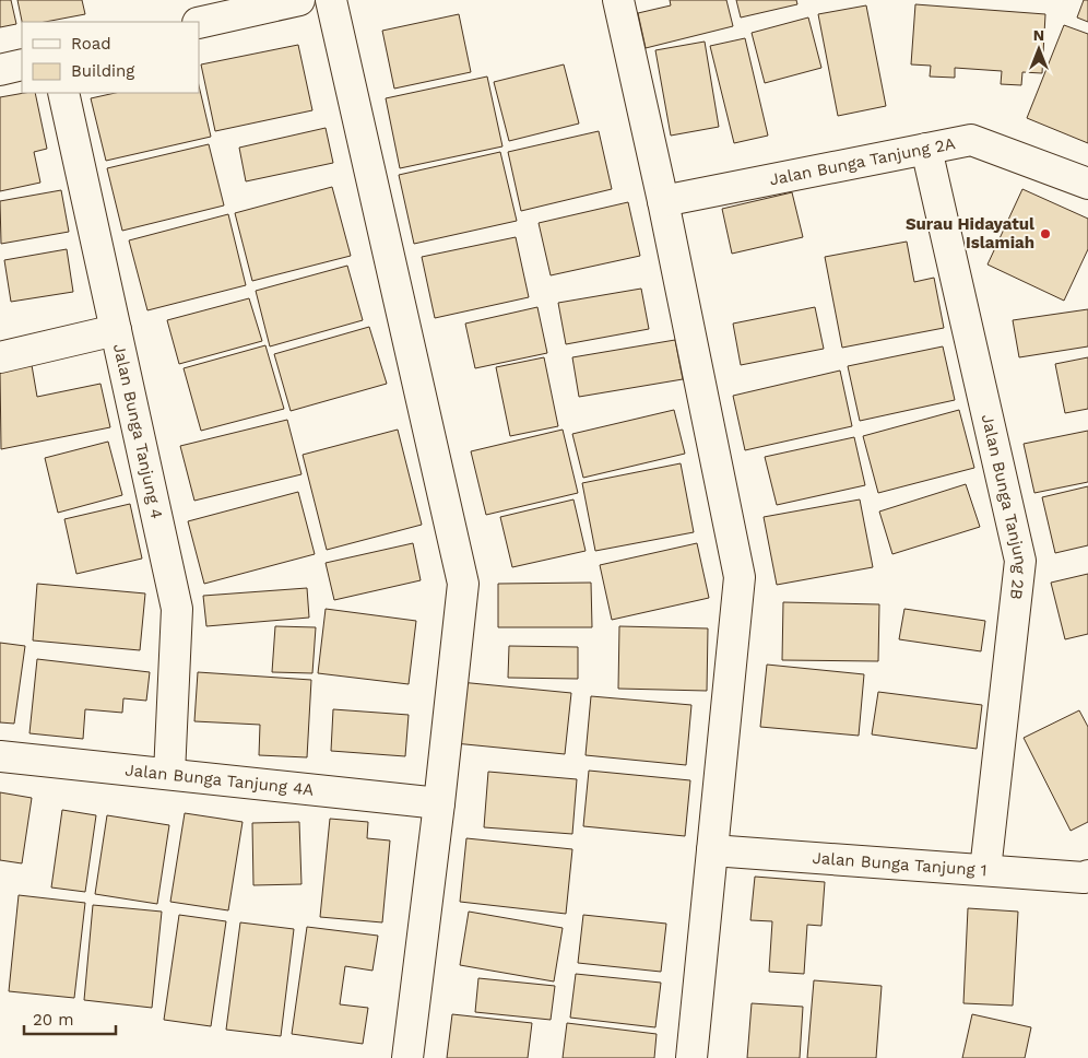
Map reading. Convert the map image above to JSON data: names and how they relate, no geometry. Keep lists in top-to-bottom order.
{
  "streets": {
    "street": [
      "Jalan Bunga Tanjung 2A",
      "Jalan Bunga Tanjung 4",
      "Jalan Bunga Tanjung 2B",
      "Jalan Bunga Tanjung 4A",
      "Jalan Bunga Tanjung 1"
    ]
  },
  "crossings": [
    ["Jalan Bunga Tanjung 2A", "Jalan Bunga Tanjung 2B"],
    ["Jalan Bunga Tanjung 4", "Jalan Bunga Tanjung 4A"],
    ["Jalan Bunga Tanjung 2B", "Jalan Bunga Tanjung 1"]
  ],
  "places": ["Surau Hidayatul Islamiah"],
  "legend": ["Road", "Building"],
  "scale_bar": "20 m",
  "north": "top"
}
